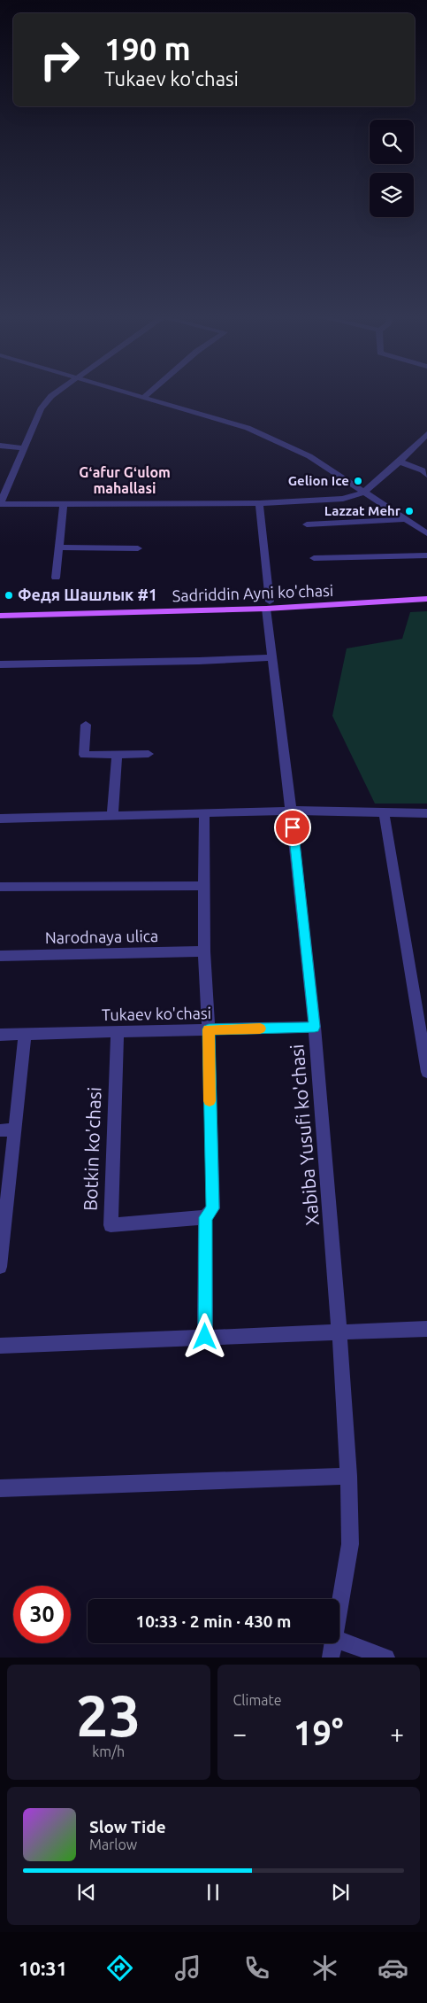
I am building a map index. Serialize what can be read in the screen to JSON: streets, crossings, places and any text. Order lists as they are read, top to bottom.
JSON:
{
  "streets": {
    "main road": ["Sadriddin Ayni ko'chasi"],
    "street": [
      "Narodnaya ulica",
      "Tukaev ko'chasi",
      "Xabiba Yusufi ko'chasi",
      "Botkin ko'chasi"
    ]
  },
  "crossings": [
    ["Sadriddin Ayni ko'chasi", "Xabiba Yusufi ko'chasi"],
    ["Tukaev ko'chasi", "Xabiba Yusufi ko'chasi"],
    ["Tukaev ko'chasi", "Botkin ko'chasi"]
  ],
  "districts": ["Gʻafur Gʻulom mahallasi"],
  "places": ["Gelion Ice", "Lazzat Mehr", "Федя Шашлык #1"],
  "page": {
    "turn": ["190 m", "Tukaev ko'chasi"],
    "limit": "30",
    "trip": "10:33 · 2 min · 430 m",
    "tile": [
      ["23", "km/h"],
      "Climate"
    ],
    "heat": ["−", "19°", "+"],
    "song": ["Slow Tide", "Marlow"],
    "tabs": "10:31"
  }
}
